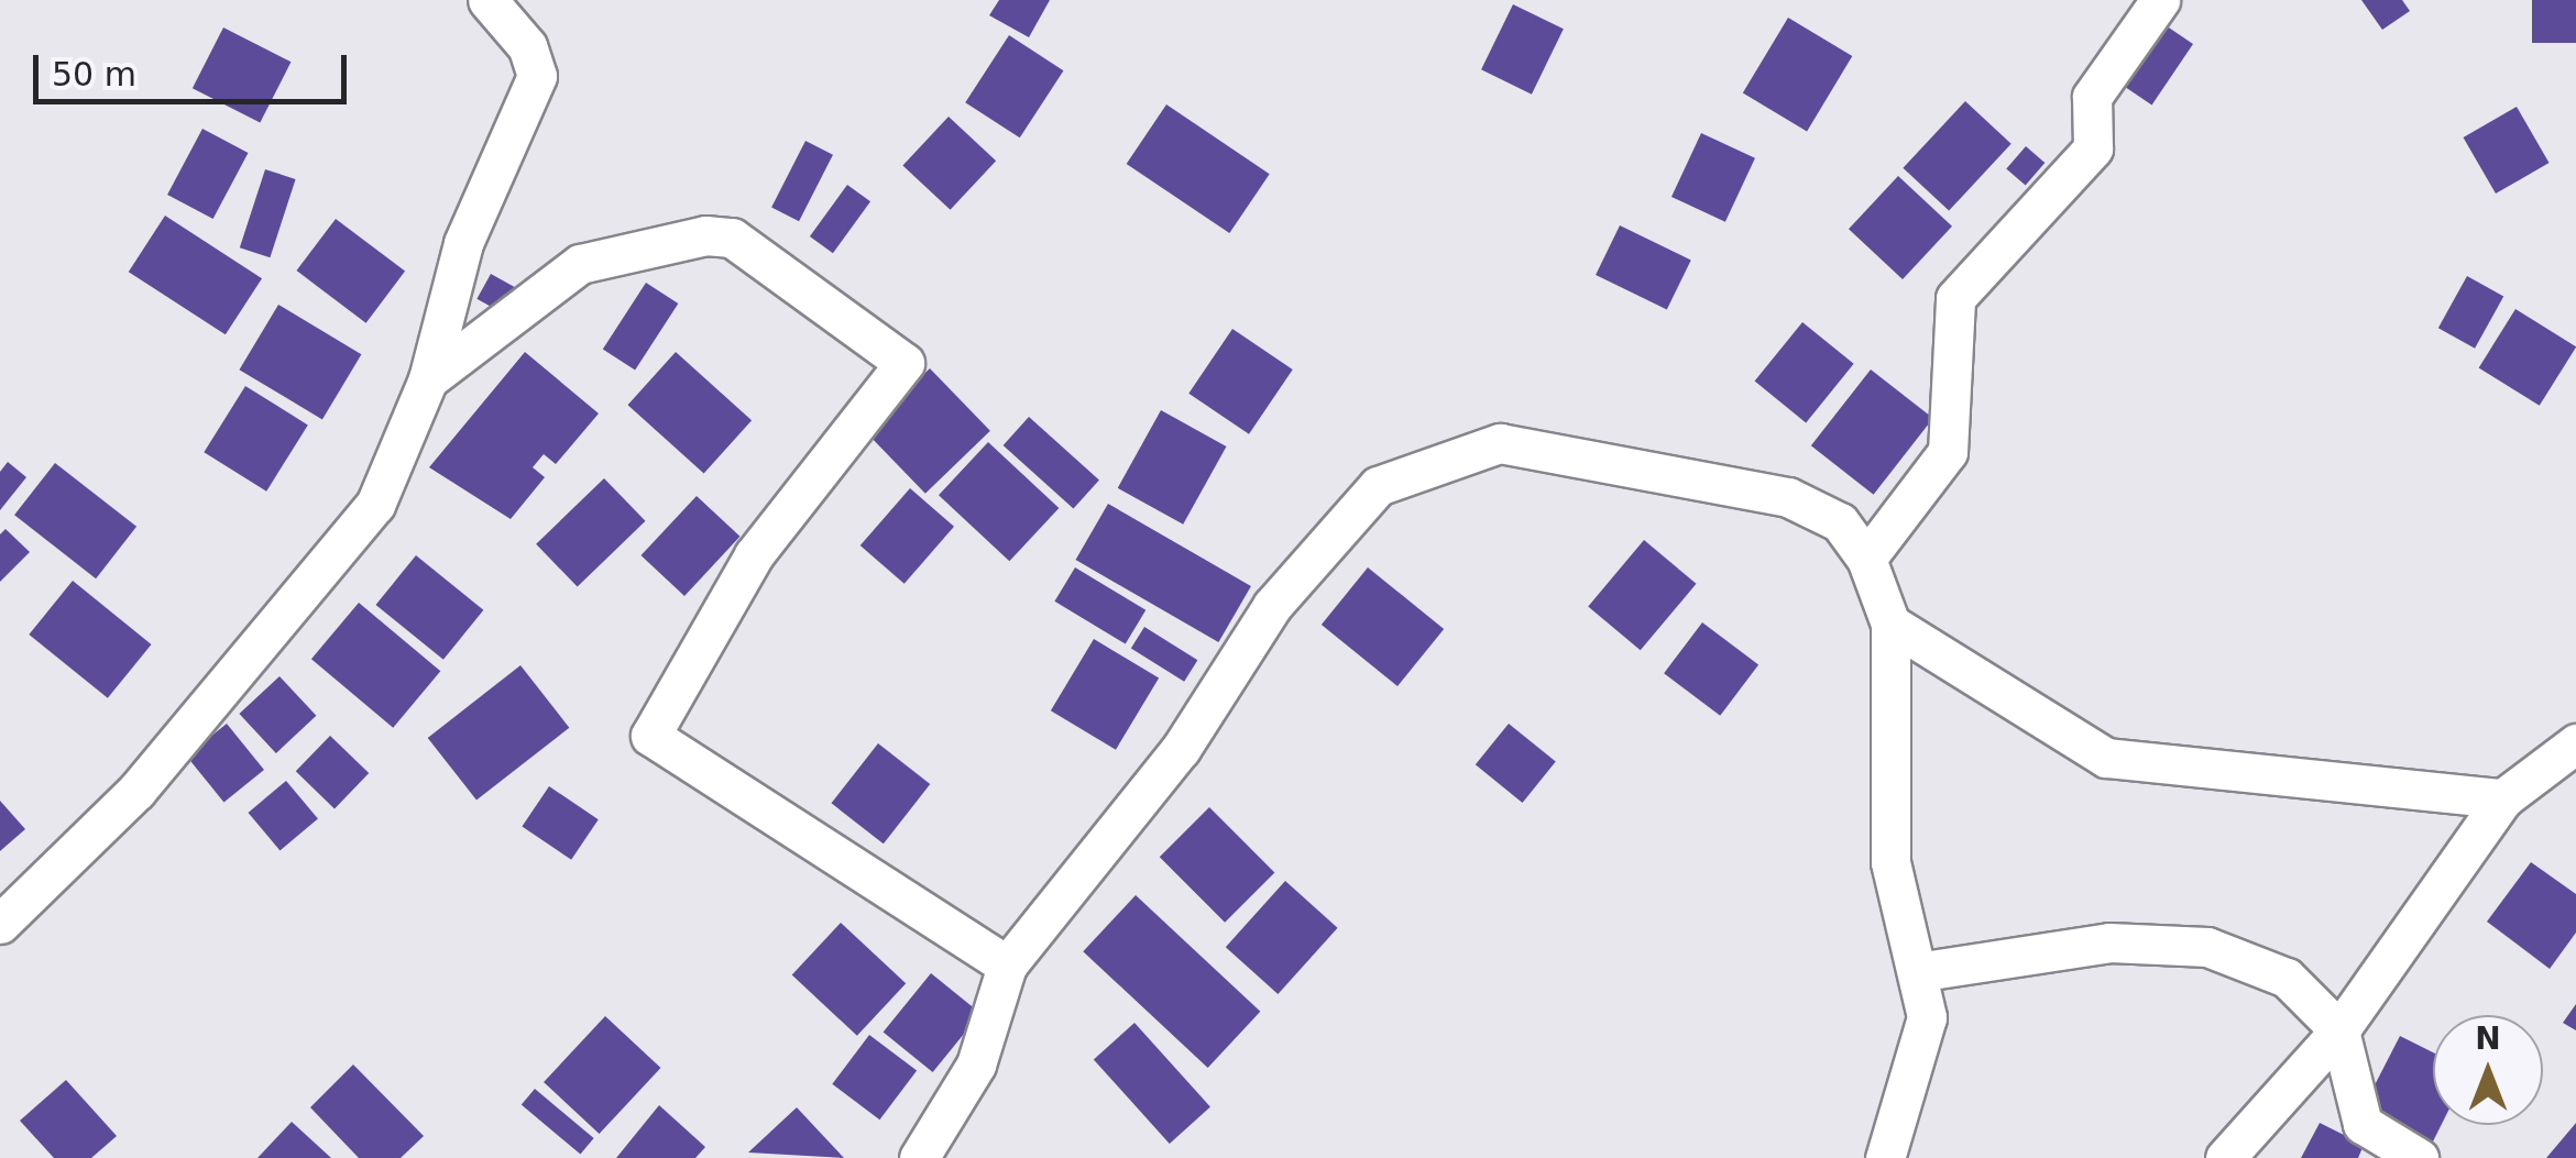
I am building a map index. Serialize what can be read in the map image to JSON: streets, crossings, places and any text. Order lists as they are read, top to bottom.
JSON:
{
  "scale_bar": "50 m",
  "north": "top"
}
